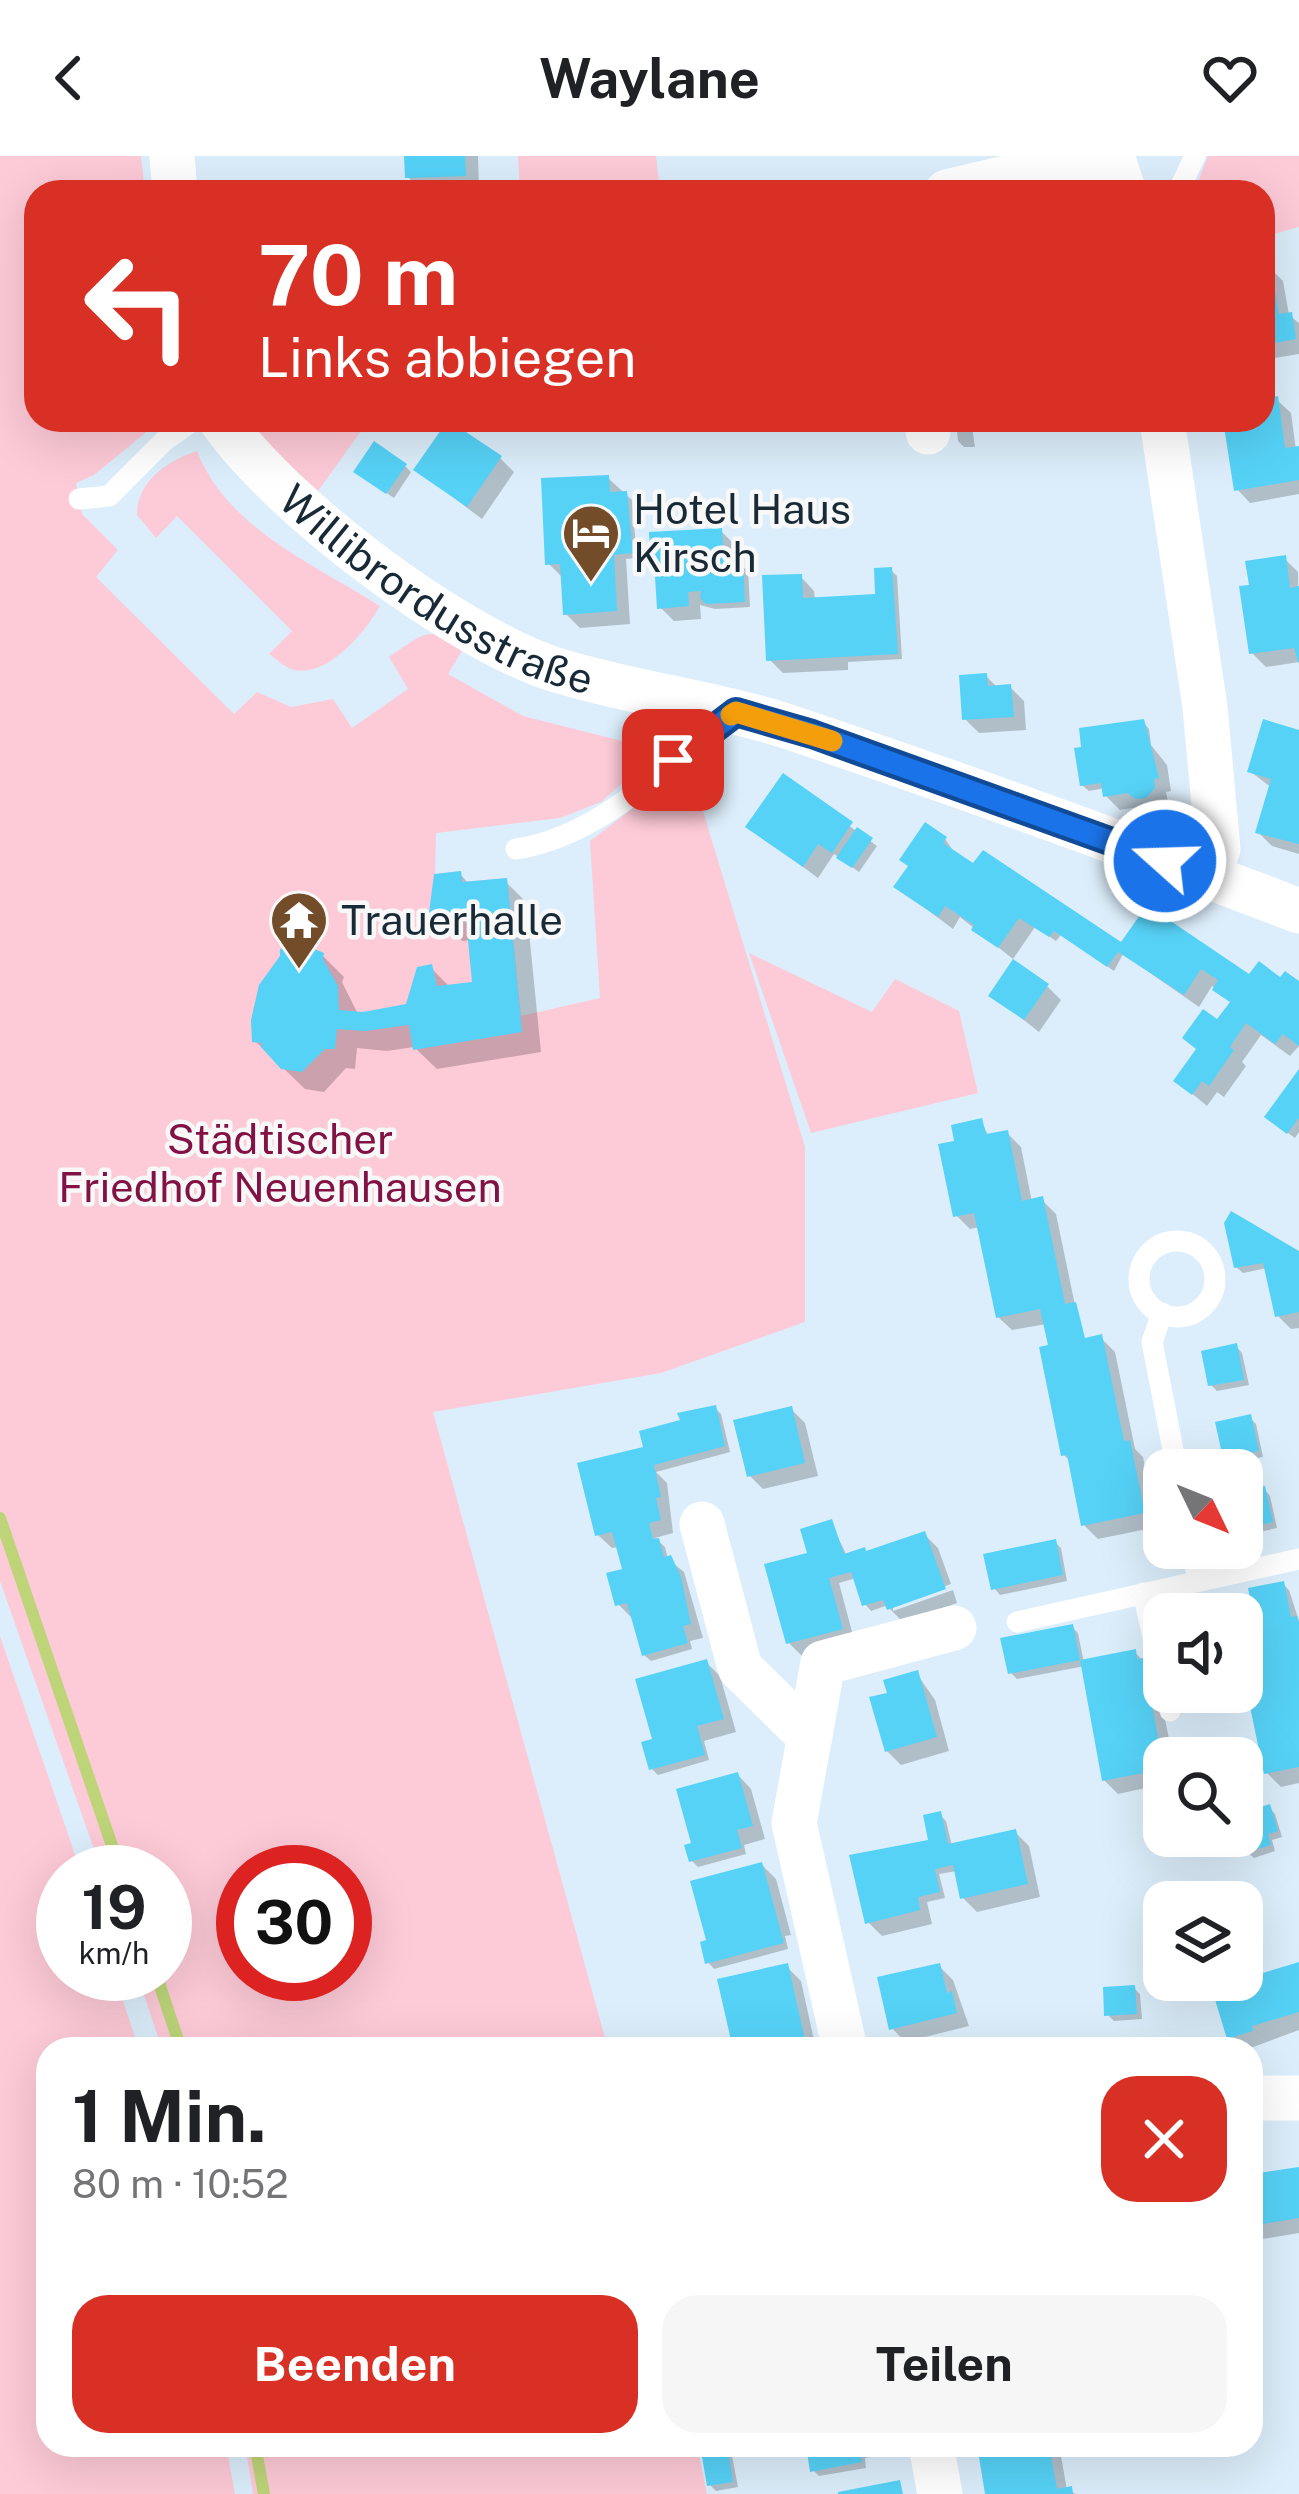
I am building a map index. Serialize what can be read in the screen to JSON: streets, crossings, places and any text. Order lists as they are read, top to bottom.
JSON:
{
  "streets": {
    "street": ["Willibrordusstraße"]
  },
  "parks": ["Städtischer Friedhof Neuenhausen"],
  "places": {
    "hotel": ["Hotel Haus Kirsch"],
    "temple": ["Trauerhalle"]
  },
  "north": "bottom right",
  "page": {
    "header": "Waylane",
    "turn": ["70 m", "Links abbiegen"],
    "speed": "19 km/h",
    "limit": "30",
    "heading": ["1 Min.", "80 m · 10:52"],
    "buttons": ["Beenden", "Teilen"]
  }
}
